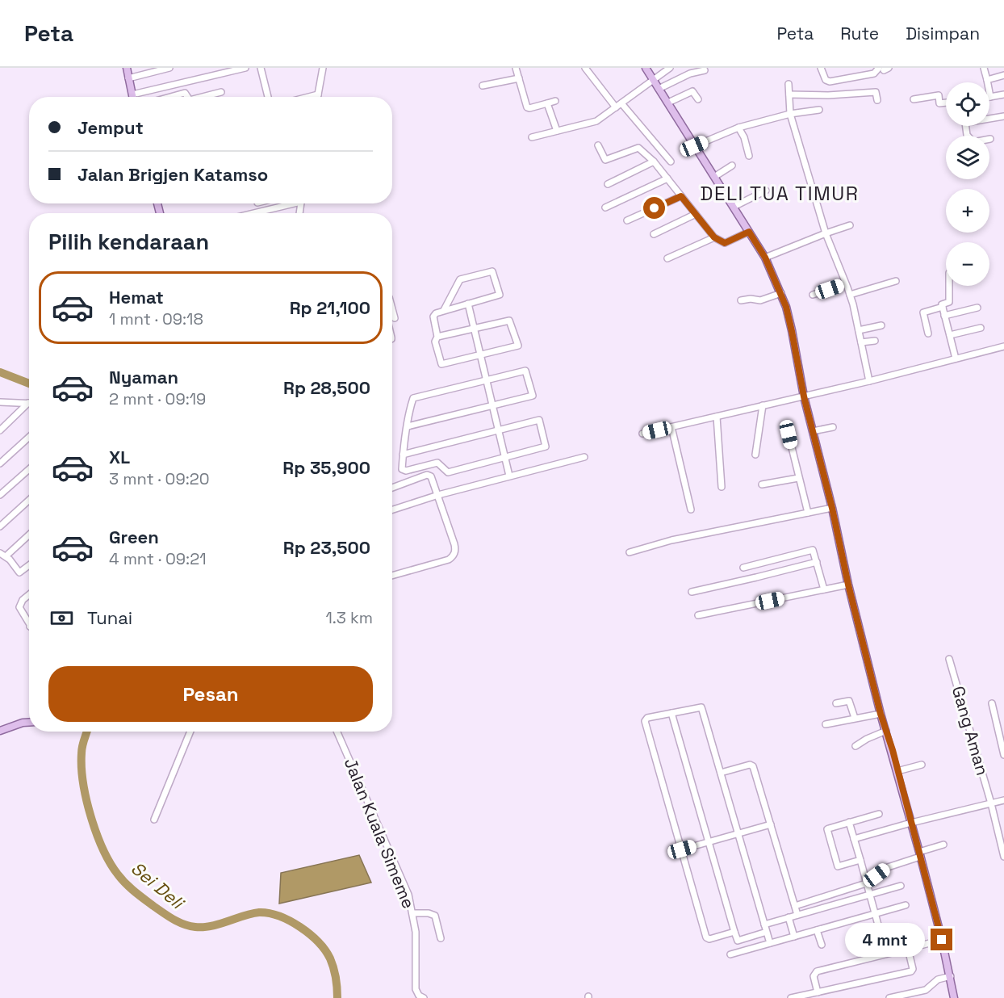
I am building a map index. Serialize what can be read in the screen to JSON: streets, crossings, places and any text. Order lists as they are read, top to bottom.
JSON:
{
  "streets": {
    "street": ["Gang Aman", "Jalan Kuala Simeme"]
  },
  "districts": ["DELI TUA TIMUR"],
  "water": ["Sei Deli"],
  "page": {
    "header": "Peta",
    "nav": ["Peta", "Rute", "Disimpan"],
    "map_buttons": ["+", "−"],
    "banner": ["Jemput", "Jalan Brigjen Katamso"],
    "heading": "Pilih kendaraan",
    "list": [
      {
        "name": "Hemat",
        "note": "1 mnt · 09:18",
        "value": "Rp 21,100"
      },
      {
        "name": "Nyaman",
        "note": "2 mnt · 09:19",
        "value": "Rp 28,500"
      },
      {
        "name": "XL",
        "note": "3 mnt · 09:20",
        "value": "Rp 35,900"
      },
      {
        "name": "Green",
        "note": "4 mnt · 09:21",
        "value": "Rp 23,500"
      }
    ],
    "pay": ["Tunai", "1.3 km"],
    "buttons": "Pesan",
    "bubble": "4 mnt"
  }
}
